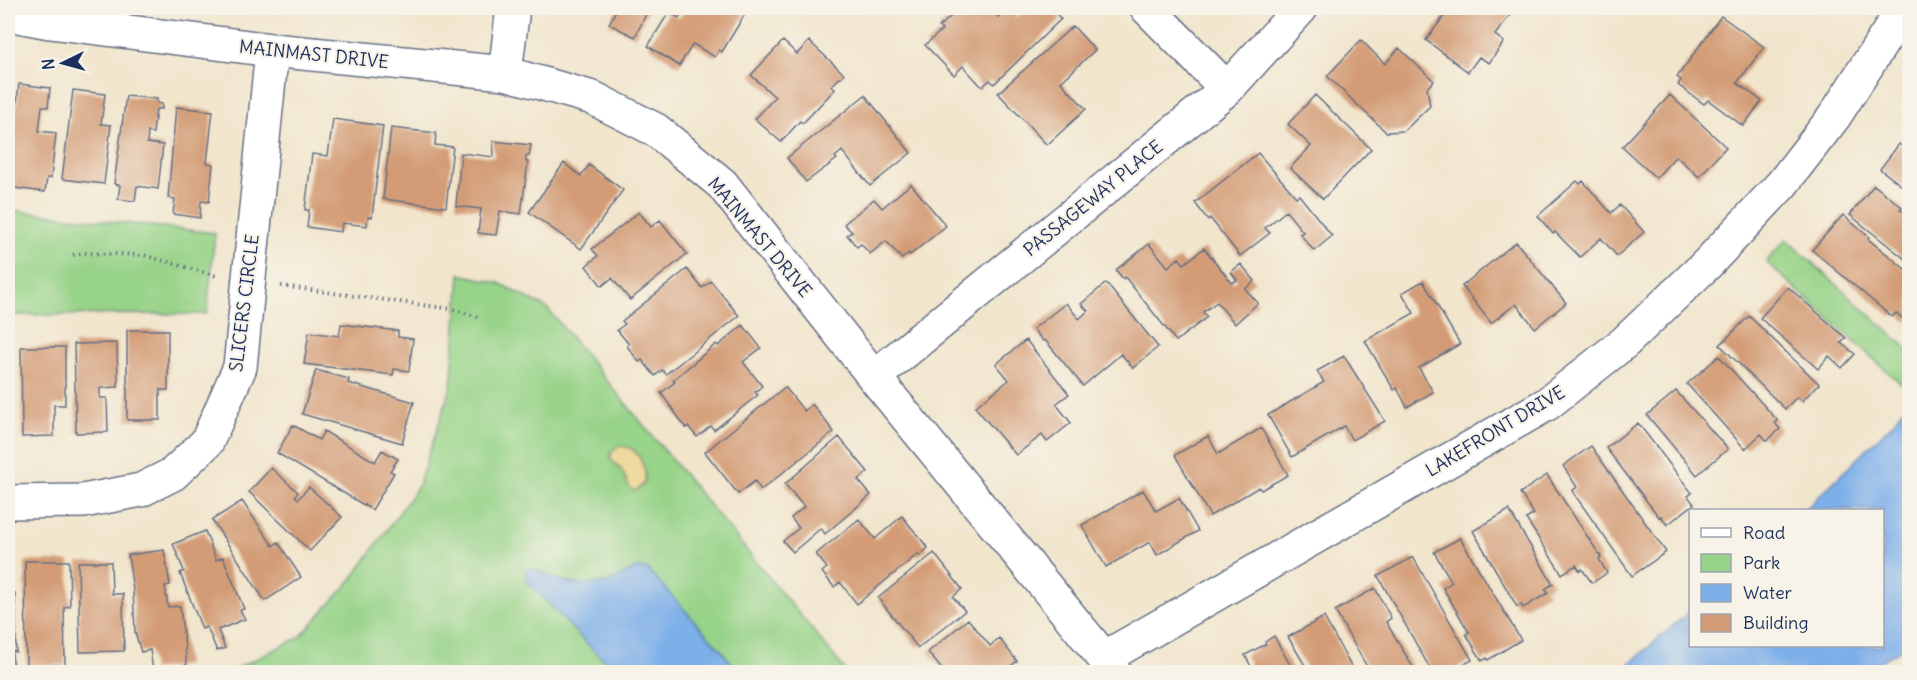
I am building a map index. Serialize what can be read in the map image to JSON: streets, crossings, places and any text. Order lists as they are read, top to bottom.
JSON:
{
  "streets": {
    "street": [
      "MAINMAST DRIVE",
      "PASSAGEWAY PLACE",
      "SLICERS CIRCLE",
      "LAKEFRONT DRIVE"
    ]
  },
  "crossings": [
    ["MAINMAST DRIVE", "PASSAGEWAY PLACE"],
    ["MAINMAST DRIVE", "SLICERS CIRCLE"],
    ["MAINMAST DRIVE", "LAKEFRONT DRIVE"]
  ],
  "legend": [
    "Road",
    "Park",
    "Water",
    "Building"
  ],
  "north": "left"
}
